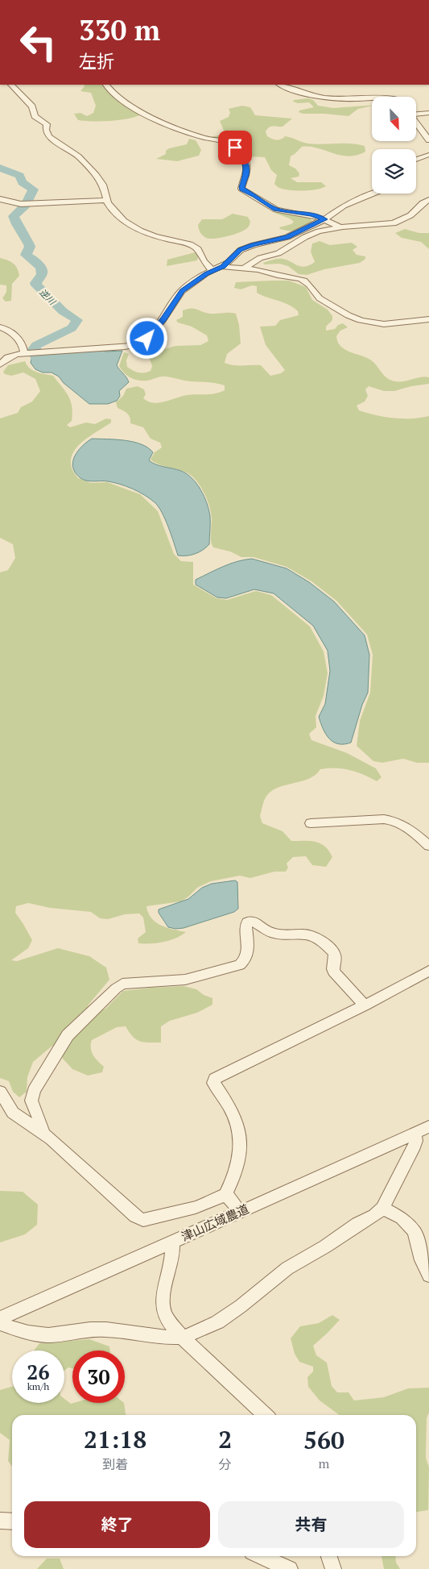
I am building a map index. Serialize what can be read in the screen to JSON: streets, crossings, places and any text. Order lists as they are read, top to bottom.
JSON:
{
  "streets": {
    "street": ["津山広域農道"]
  },
  "water": ["逆川"],
  "north": "bottom right",
  "page": {
    "turn": ["330 m", "左折"],
    "speed": "26 km/h",
    "limit": "30",
    "eta": [
      "21:18",
      "到着",
      "2",
      "分",
      "560",
      "m"
    ],
    "buttons": ["終了", "共有"]
  }
}
